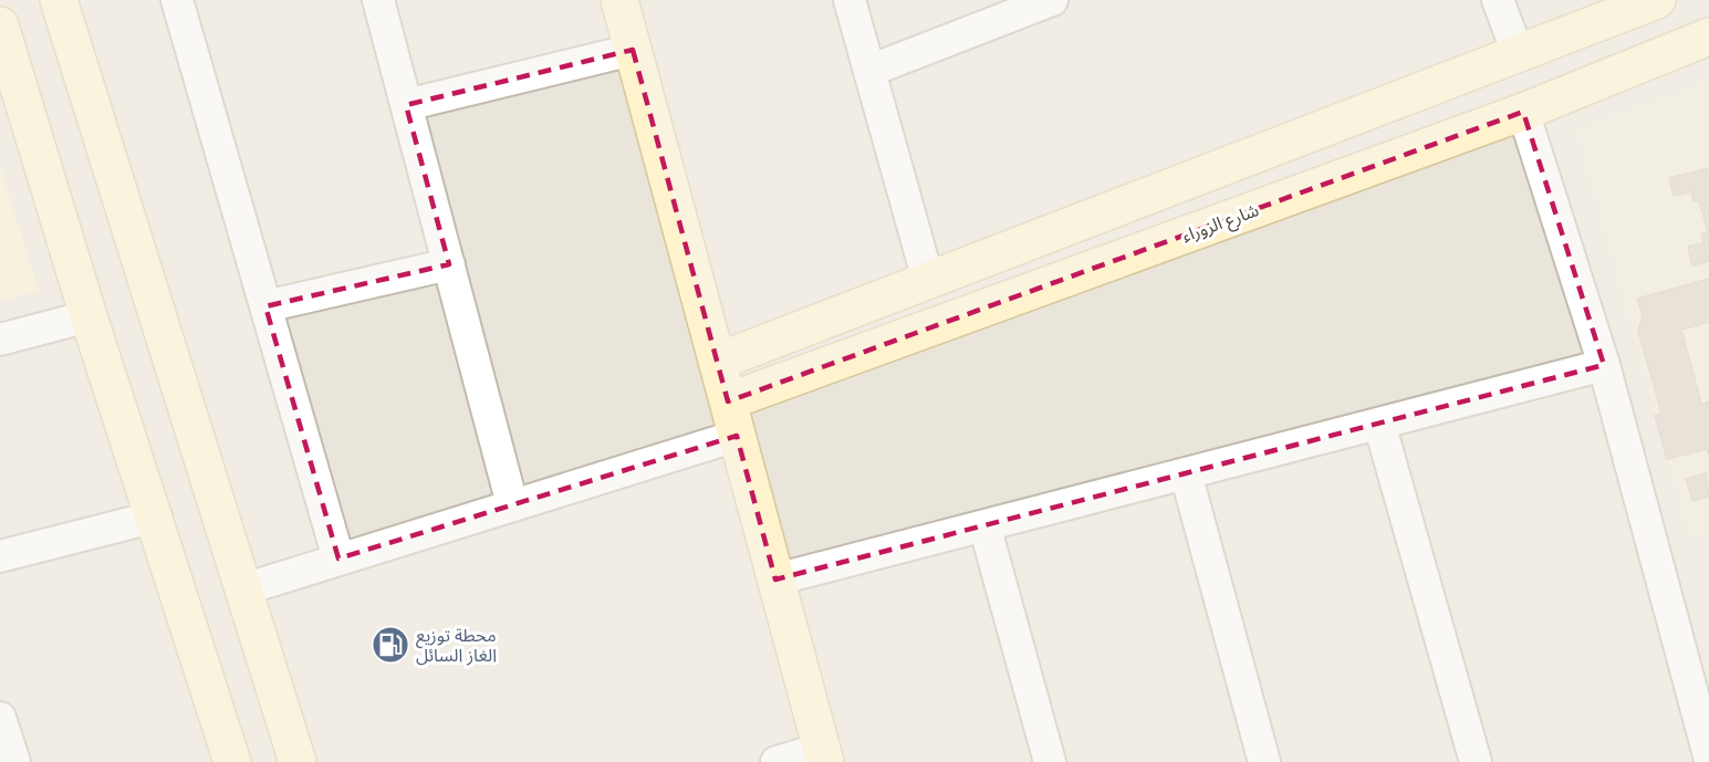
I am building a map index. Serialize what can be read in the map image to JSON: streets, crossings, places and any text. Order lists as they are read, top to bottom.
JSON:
{
  "streets": {
    "street": ["شارع الزوراء"]
  },
  "places": {
    "fuel station": ["محطة توزيع الغاز السائل"]
  }
}
